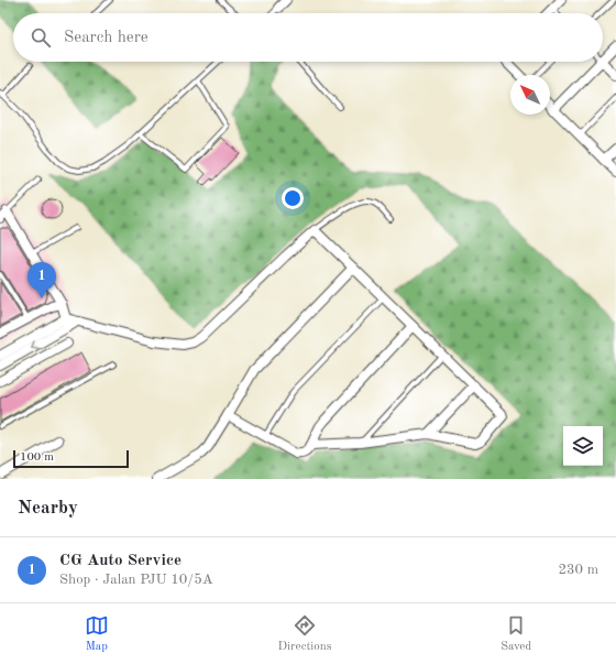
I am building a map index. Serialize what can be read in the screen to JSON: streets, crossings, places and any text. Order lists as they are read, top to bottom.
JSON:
{
  "scale_bar": "100 m",
  "north": "top left",
  "page": {
    "search": "Search here",
    "pins": "1",
    "scale": "100 m",
    "heading": "Nearby",
    "list": [
      {
        "mark": "1",
        "name": "CG Auto Service",
        "note": "Shop · Jalan PJU 10/5A",
        "value": "230 m"
      }
    ],
    "nav": ["Map", "Directions", "Saved"]
  }
}
